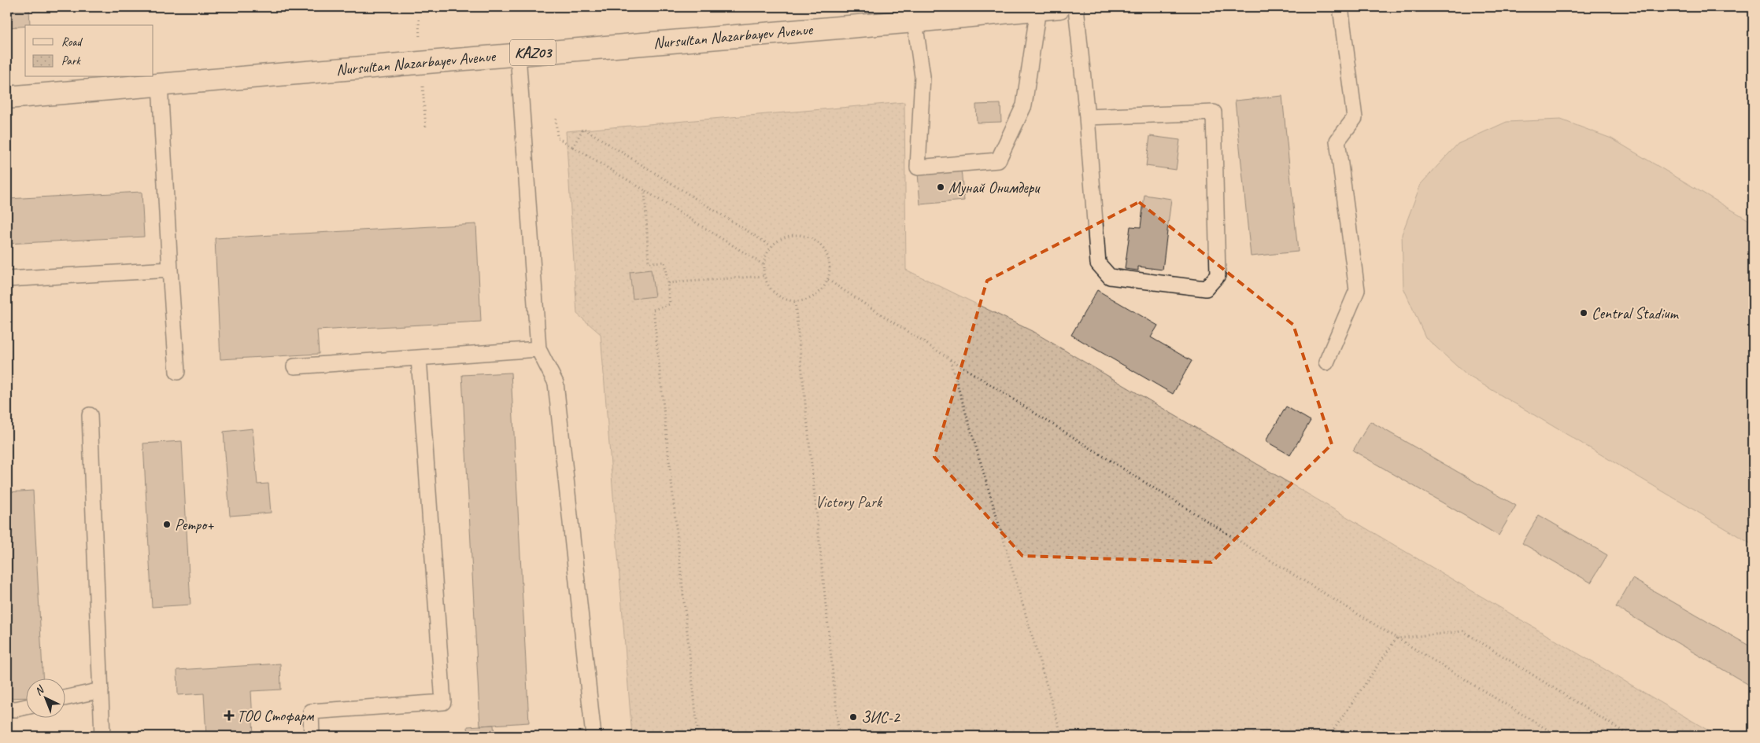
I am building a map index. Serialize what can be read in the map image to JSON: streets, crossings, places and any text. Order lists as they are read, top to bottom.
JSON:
{
  "streets": {
    "main road": ["Nursultan Nazarbayev Avenue", "KАZ03"]
  },
  "parks": ["Victory Park"],
  "places": {
    "other": [
      "Мунай Онимдери",
      "Central Stadium",
      "Ретро+",
      "ЗИС-2"
    ],
    "health": ["ТОО Стофарм"]
  },
  "legend": ["Road", "Park"],
  "north": "top left"
}
